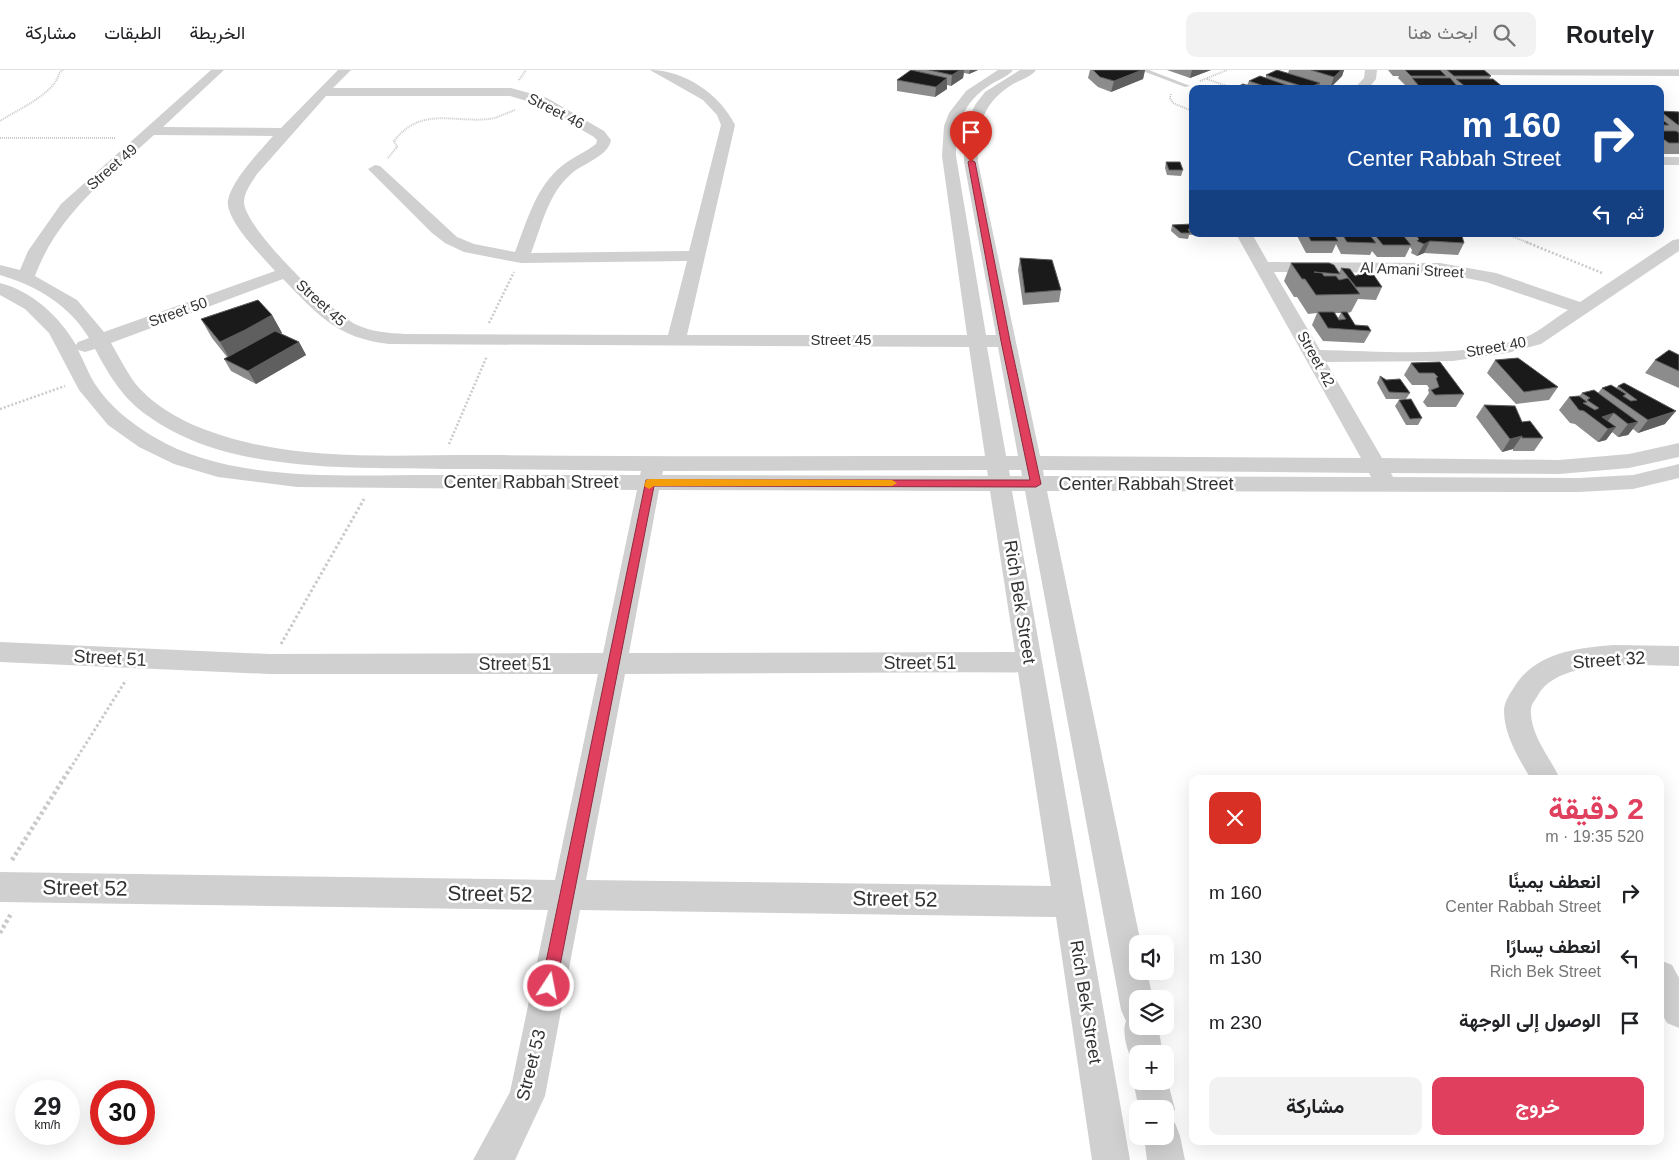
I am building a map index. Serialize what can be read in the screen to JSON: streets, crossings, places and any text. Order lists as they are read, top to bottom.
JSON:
{
  "streets": {
    "street": [
      "Street 46",
      "Street 49",
      "Al Amani Street",
      "Street 45",
      "Street 50",
      "Street 40",
      "Street 42",
      "Center Rabbah Street",
      "Rich Bek Street",
      "Street 51",
      "Street 32",
      "Street 52",
      "Street 53"
    ]
  },
  "crossings": [
    ["Street 46", "Street 45"],
    ["Street 49", "Center Rabbah Street"],
    ["Al Amani Street", "Street 40"],
    ["Al Amani Street", "Street 42"],
    ["Street 45", "Street 50"],
    ["Street 45", "Rich Bek Street"],
    ["Street 50", "Center Rabbah Street"],
    ["Street 40", "Street 42"],
    ["Street 42", "Center Rabbah Street"],
    ["Center Rabbah Street", "Rich Bek Street"],
    ["Center Rabbah Street", "Street 53"],
    ["Rich Bek Street", "Street 51"],
    ["Rich Bek Street", "Street 52"],
    ["Street 51", "Street 53"],
    ["Street 52", "Street 53"]
  ],
  "page": {
    "header": "Routely",
    "search": "ابحث هنا",
    "nav": ["الخريطة", "الطبقات", "مشاركة"],
    "turn": ["160 m", "Center Rabbah Street"],
    "then": "ثم",
    "heading": ["2 دقيقة", "520 m · 19:35"],
    "list": [
      {
        "name": "انعطف يمينًا",
        "note": "Center Rabbah Street",
        "value": "160 m"
      },
      {
        "name": "انعطف يسارًا",
        "note": "Rich Bek Street",
        "value": "130 m"
      },
      {
        "name": "الوصول إلى الوجهة",
        "value": "230 m"
      }
    ],
    "map_buttons": ["+", "−"],
    "buttons": ["خروج", "مشاركة"],
    "speed": "29 km/h",
    "limit": "30"
  }
}
